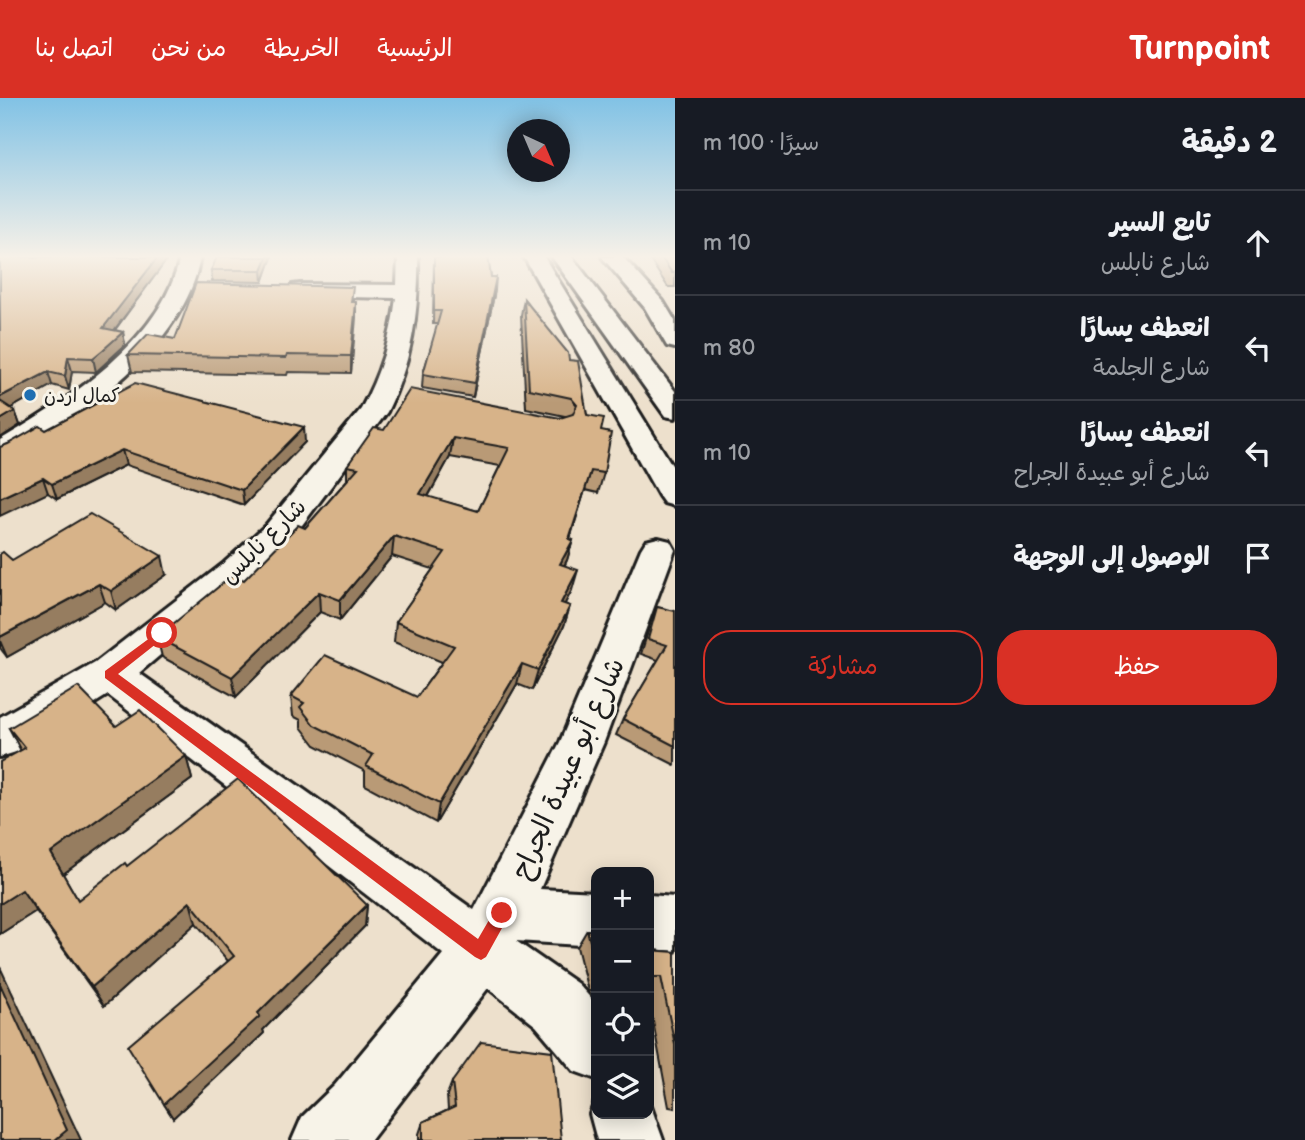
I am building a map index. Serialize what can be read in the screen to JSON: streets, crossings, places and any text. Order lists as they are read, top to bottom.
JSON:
{
  "streets": {
    "main road": ["شارع نابلس", "شارع أبو عبيدة الجراح"]
  },
  "places": ["كمال اردن"],
  "north": "bottom right",
  "page": {
    "header": "Turnpoint",
    "nav": [
      "الرئيسية",
      "الخريطة",
      "من نحن",
      "اتصل بنا"
    ],
    "heading": ["2 دقيقة", "سيرًا · 100 m"],
    "list": [
      ["تابع السير", "شارع نابلس", "10 m"],
      ["انعطف يسارًا", "شارع الجلمة", "80 m"],
      ["انعطف يسارًا", "شارع أبو عبيدة الجراح", "10 m"],
      "الوصول إلى الوجهة"
    ],
    "buttons": ["حفظ", "مشاركة"],
    "map_buttons": ["+", "−"]
  }
}
